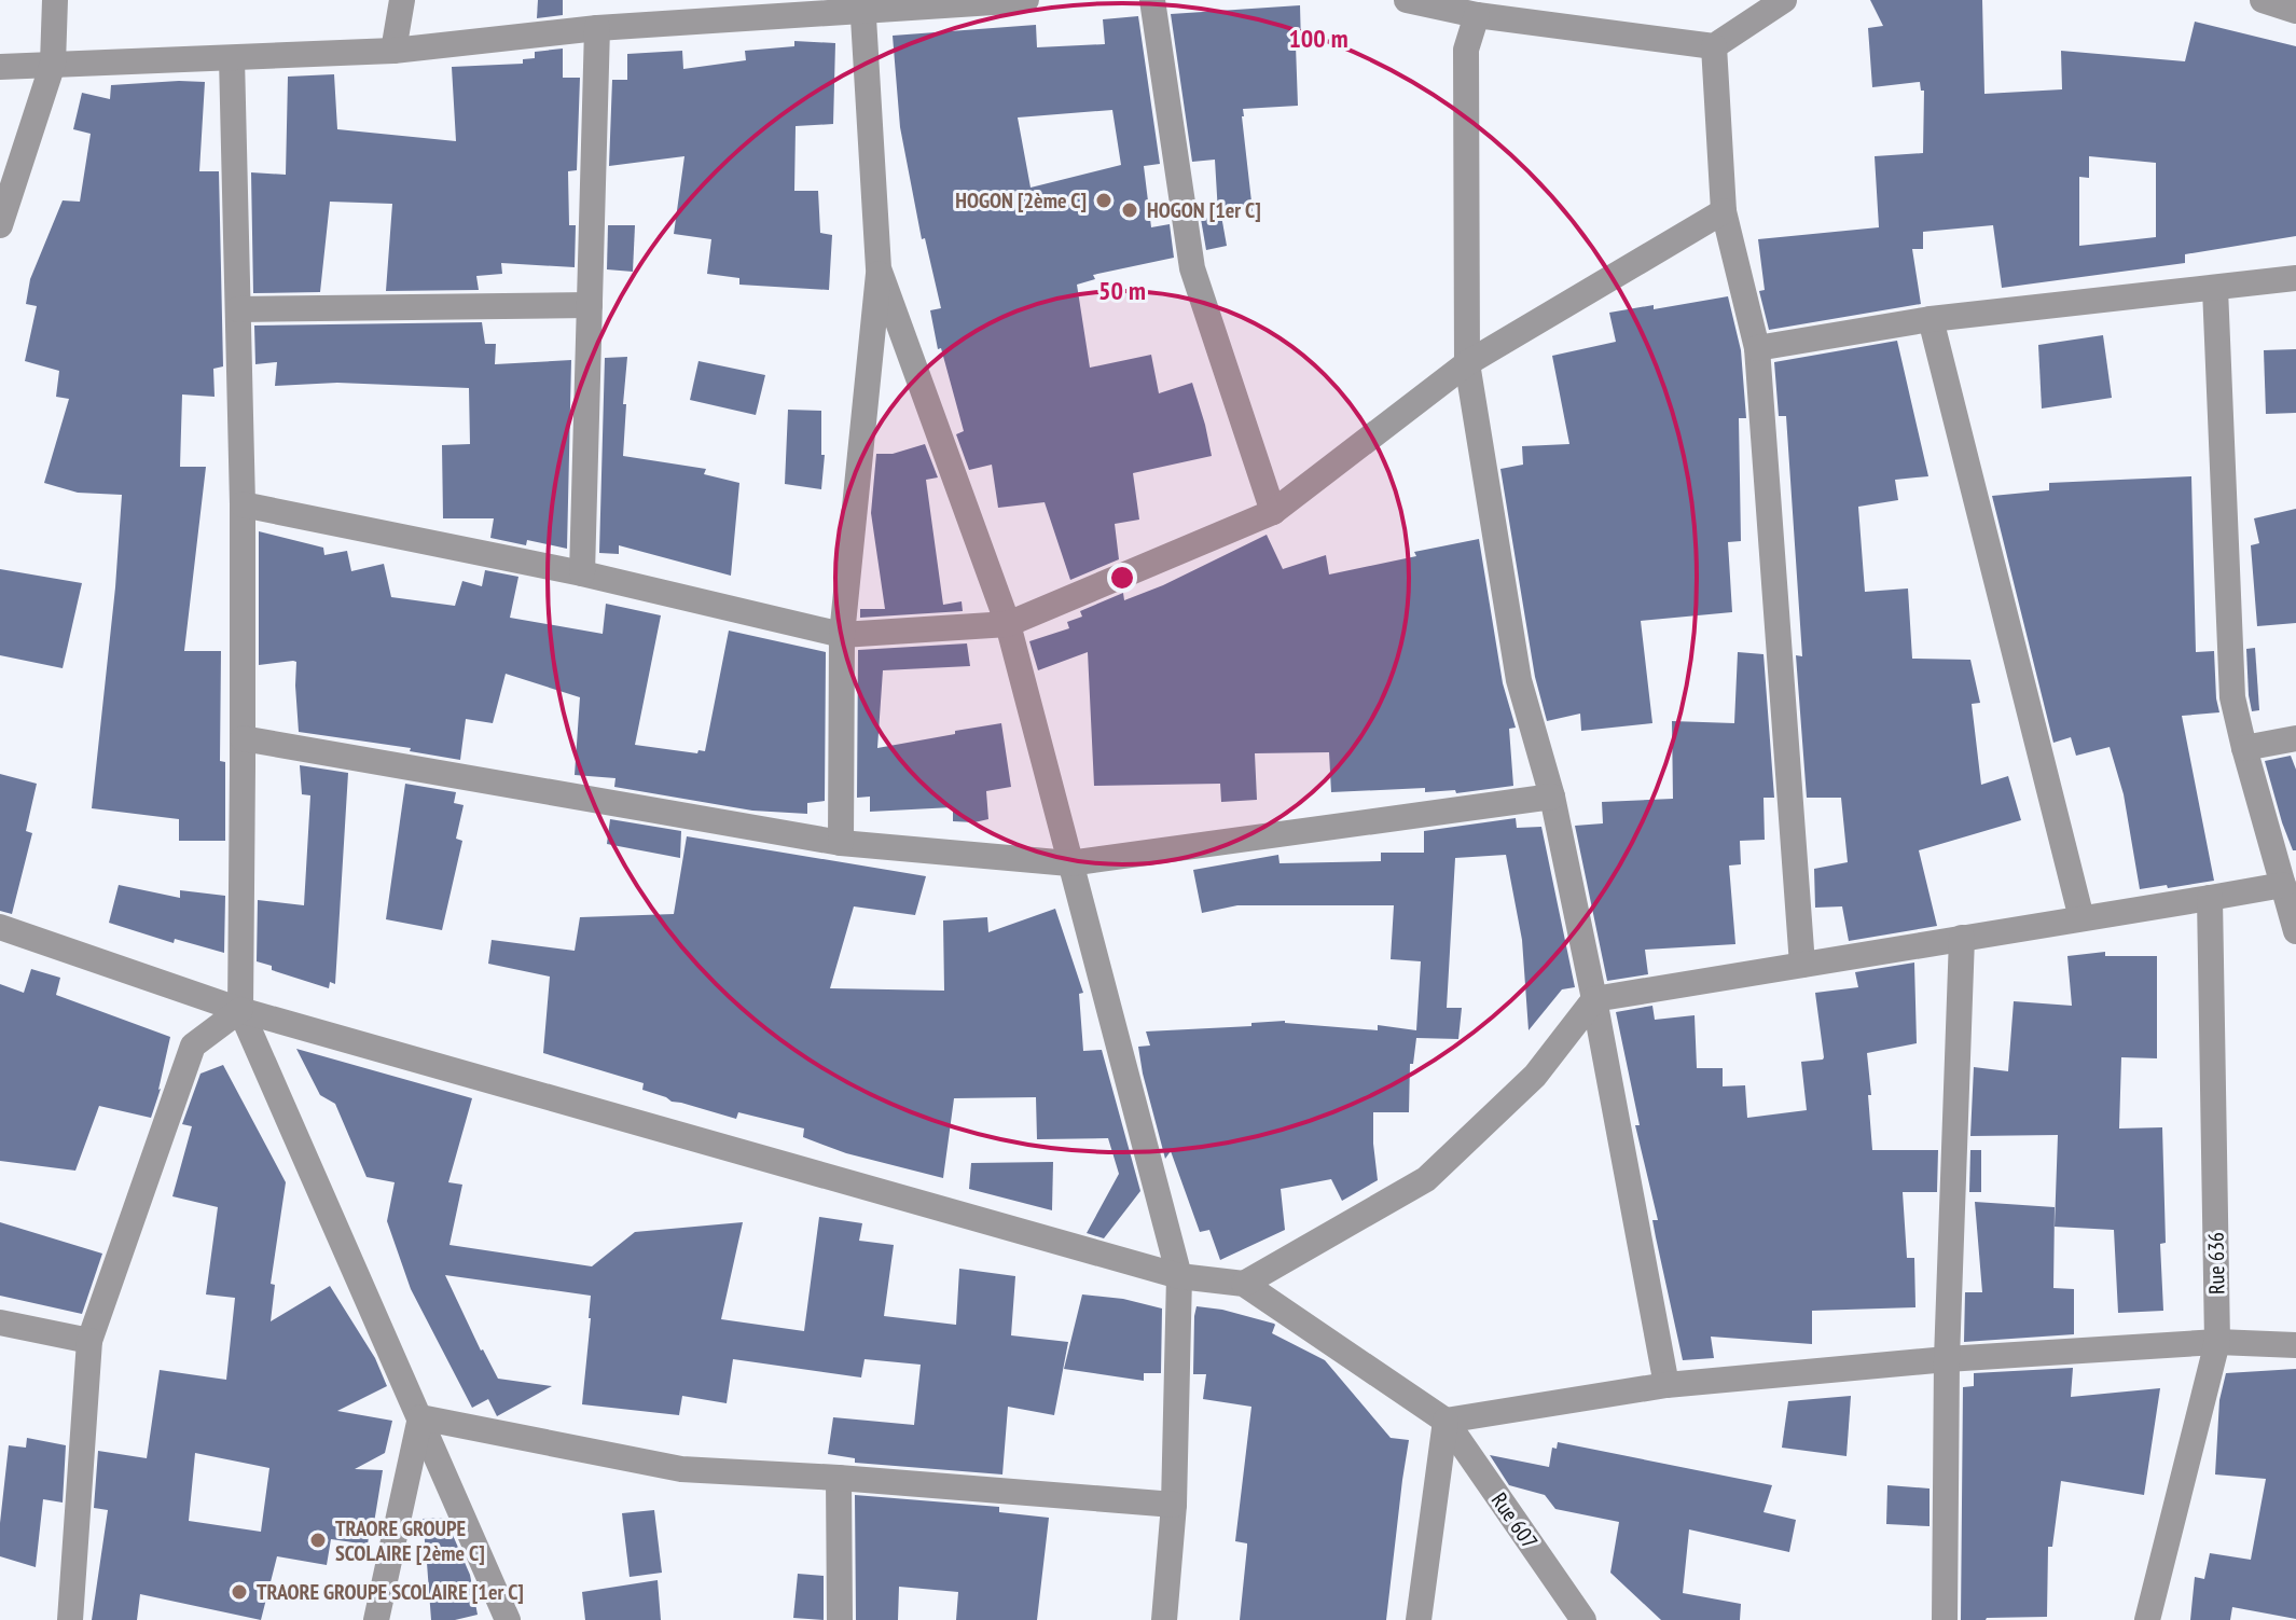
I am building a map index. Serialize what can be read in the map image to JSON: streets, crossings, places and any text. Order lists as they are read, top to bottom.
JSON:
{
  "streets": {
    "street": ["Rue 636", "Rue 607"]
  },
  "places": [
    "HOGON [2ème C]",
    "HOGON [1er C]",
    "TRAORE GROUPE SCOLAIRE [2ème C]",
    "TRAORE GROUPE SCOLAIRE [1er C]"
  ],
  "rings": ["100 m", "50 m"]
}
